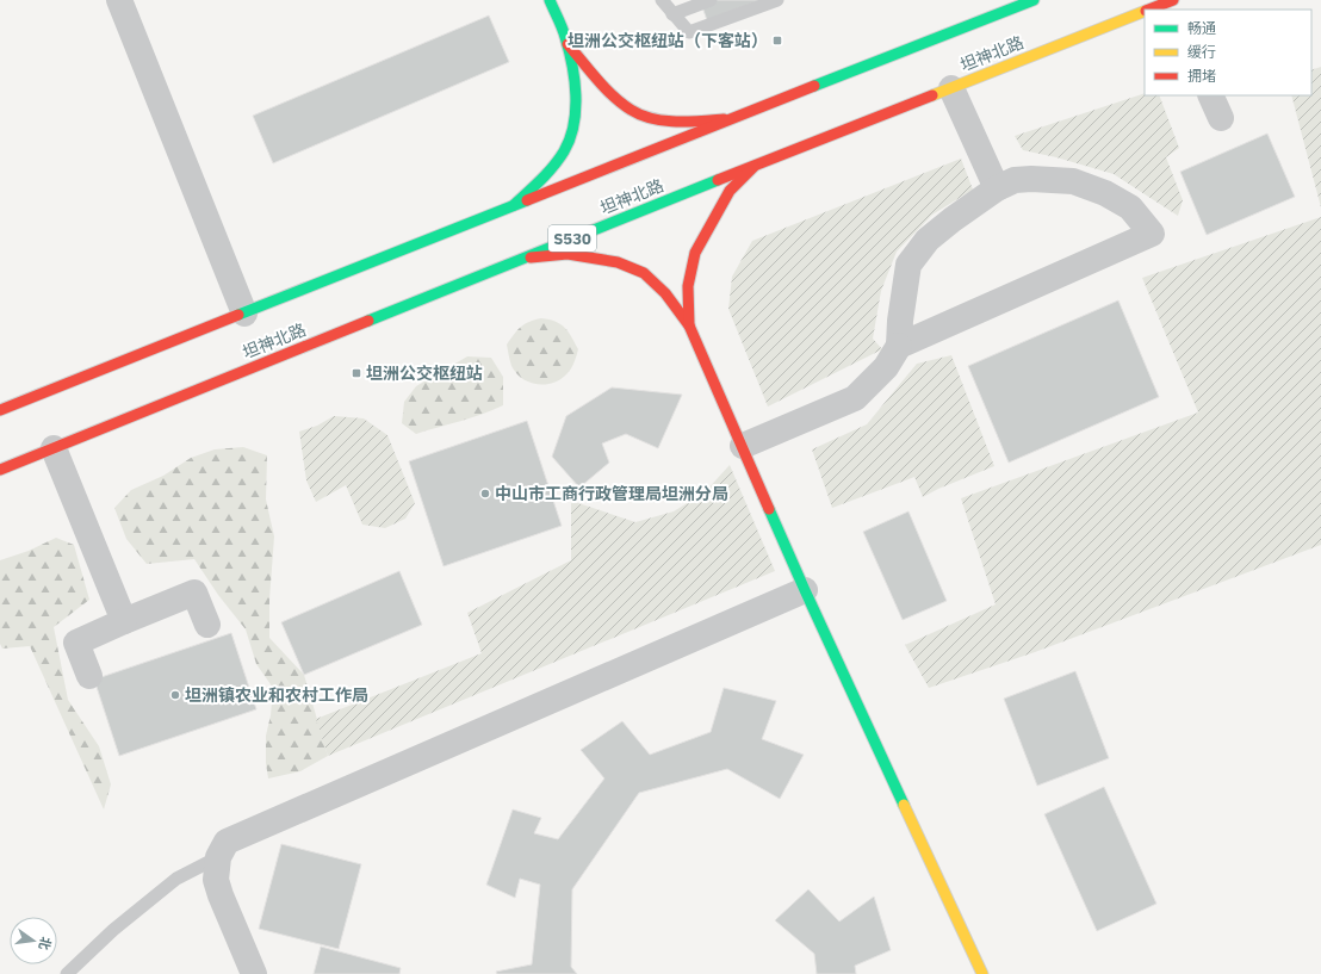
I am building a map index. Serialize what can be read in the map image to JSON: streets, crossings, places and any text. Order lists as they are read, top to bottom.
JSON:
{
  "streets": {
    "main road": ["坦神北路", "S530"]
  },
  "places": {
    "transit": ["坦洲公交枢纽站（下客站）", "坦洲公交枢纽站"],
    "other": ["中山市工商行政管理局坦洲分局", "坦洲镇农业和农村工作局"]
  },
  "legend": ["畅通", "缓行", "拥堵"],
  "north": "right"
}
